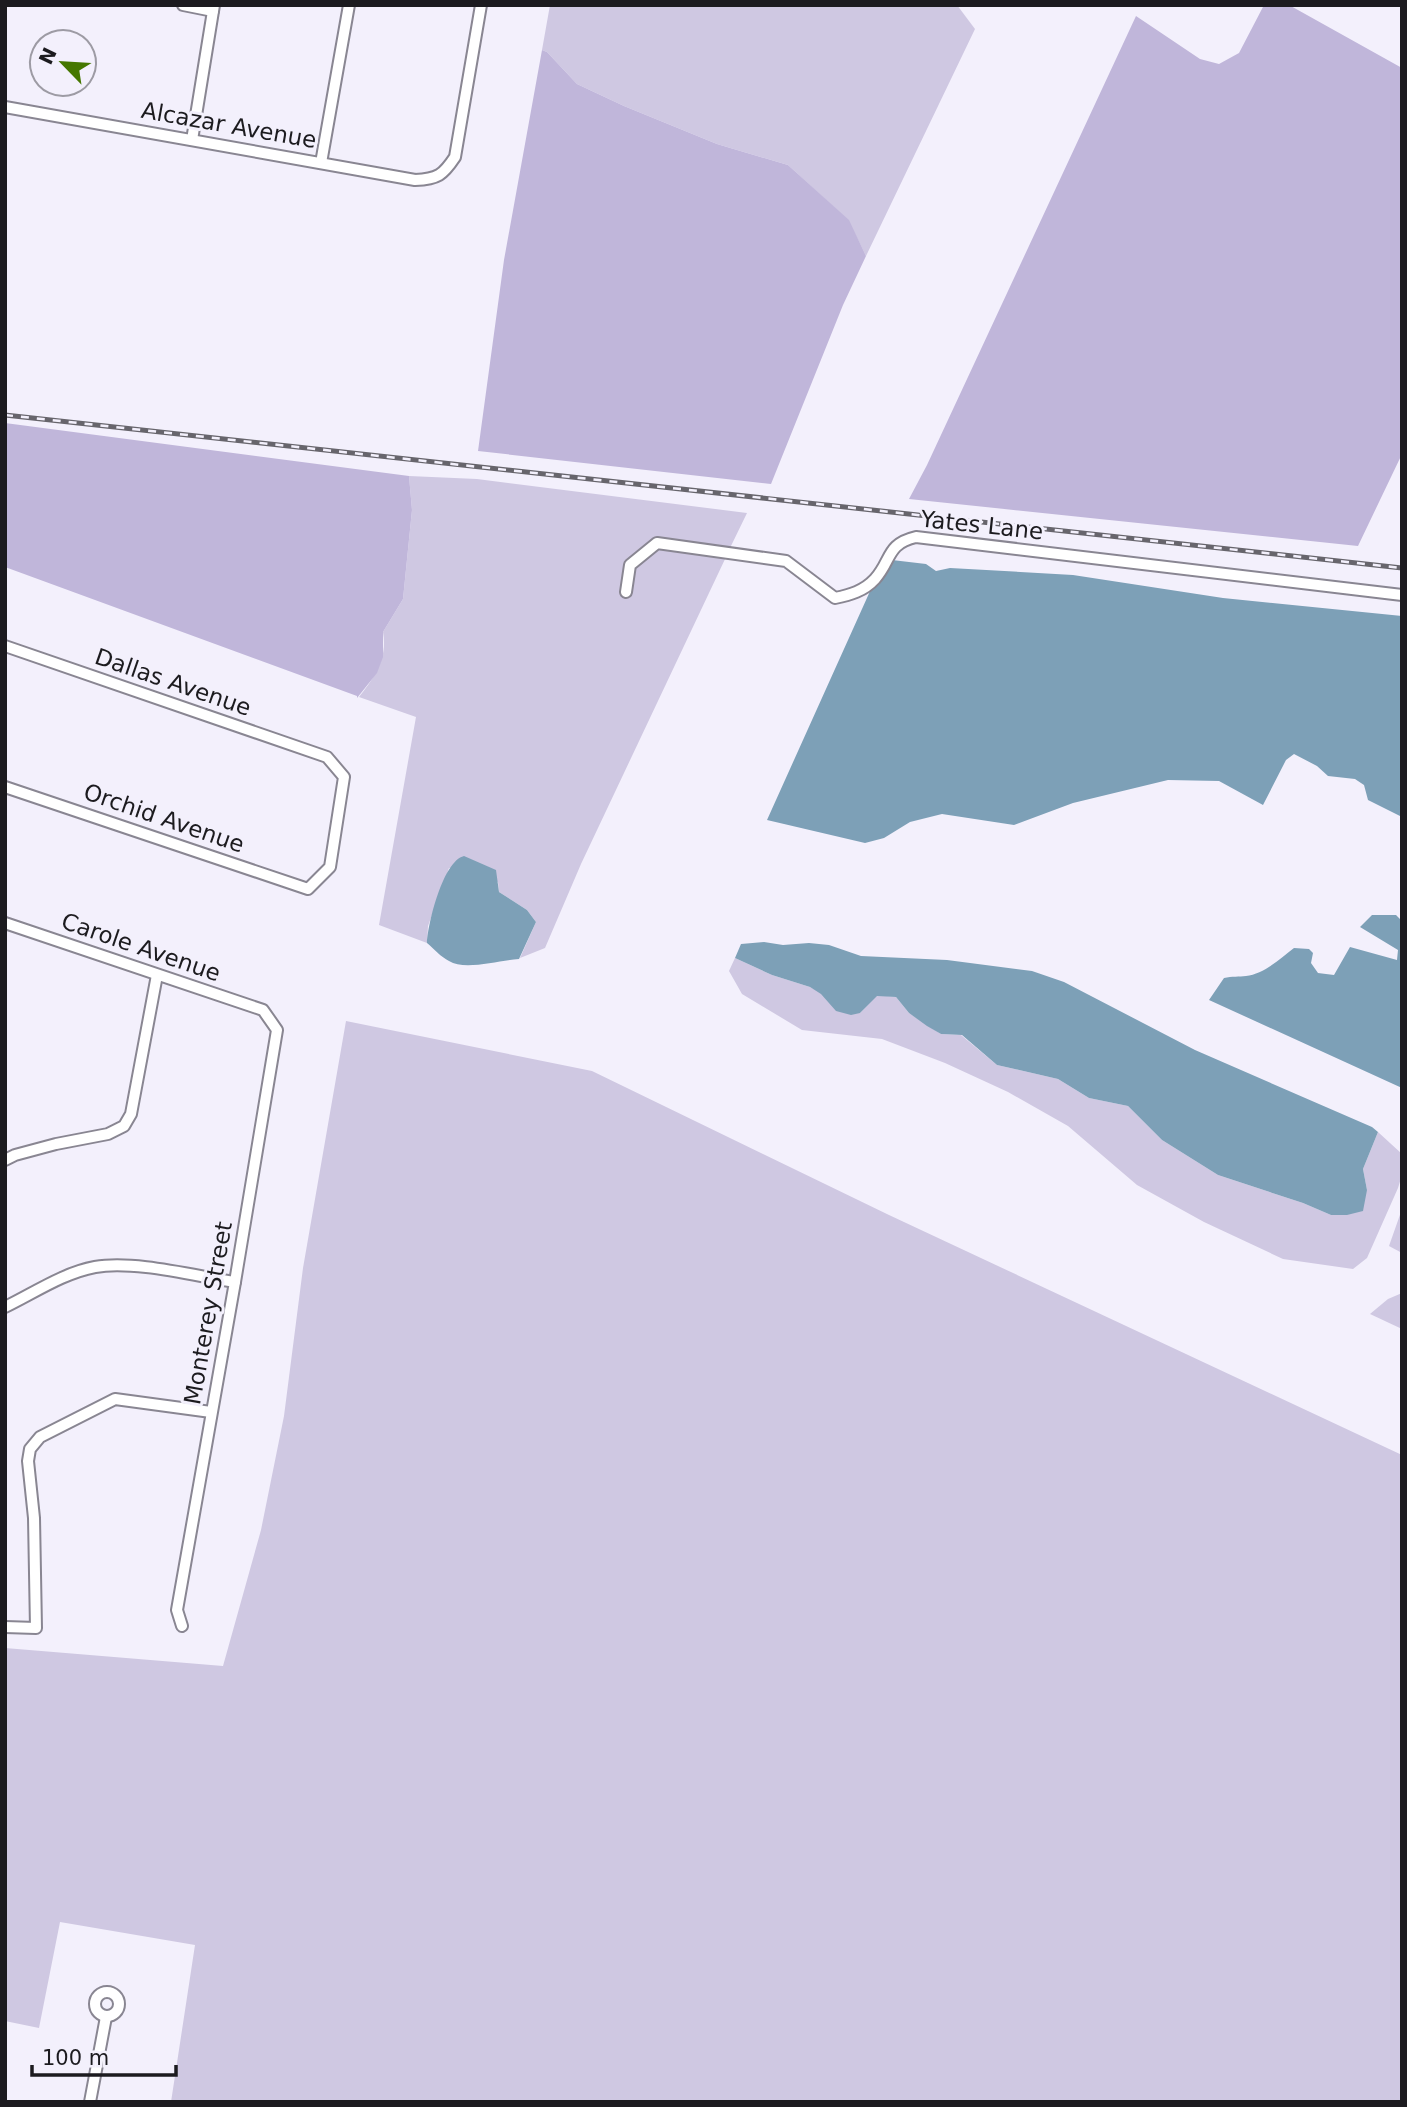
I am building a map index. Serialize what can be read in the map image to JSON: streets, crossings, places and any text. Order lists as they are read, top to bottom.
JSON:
{
  "streets": {
    "street": [
      "Alcazar Avenue",
      "Yates Lane",
      "Dallas Avenue",
      "Orchid Avenue",
      "Carole Avenue",
      "Monterey Street"
    ]
  },
  "crossings": [
    ["Dallas Avenue", "Orchid Avenue"],
    ["Carole Avenue", "Monterey Street"]
  ],
  "scale_bar": "100 m",
  "north": "top left"
}
